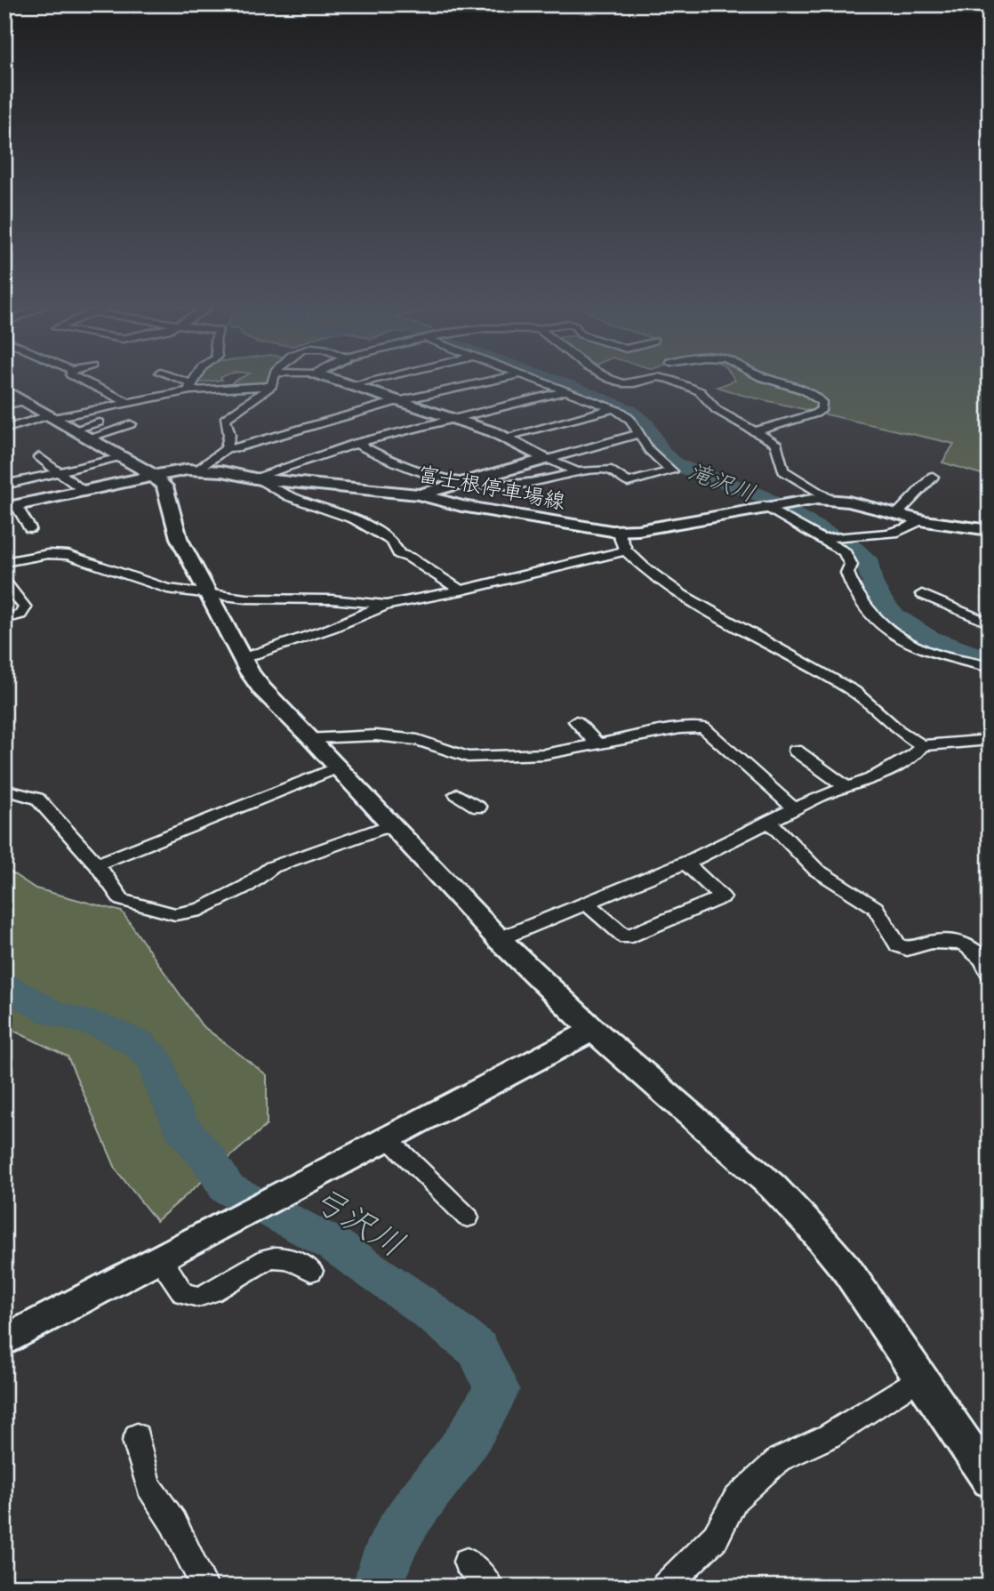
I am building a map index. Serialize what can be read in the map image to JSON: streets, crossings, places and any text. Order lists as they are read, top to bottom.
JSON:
{
  "streets": {
    "street": ["富士根停車場線"]
  },
  "water": ["滝沢川", "弓沢川"]
}
